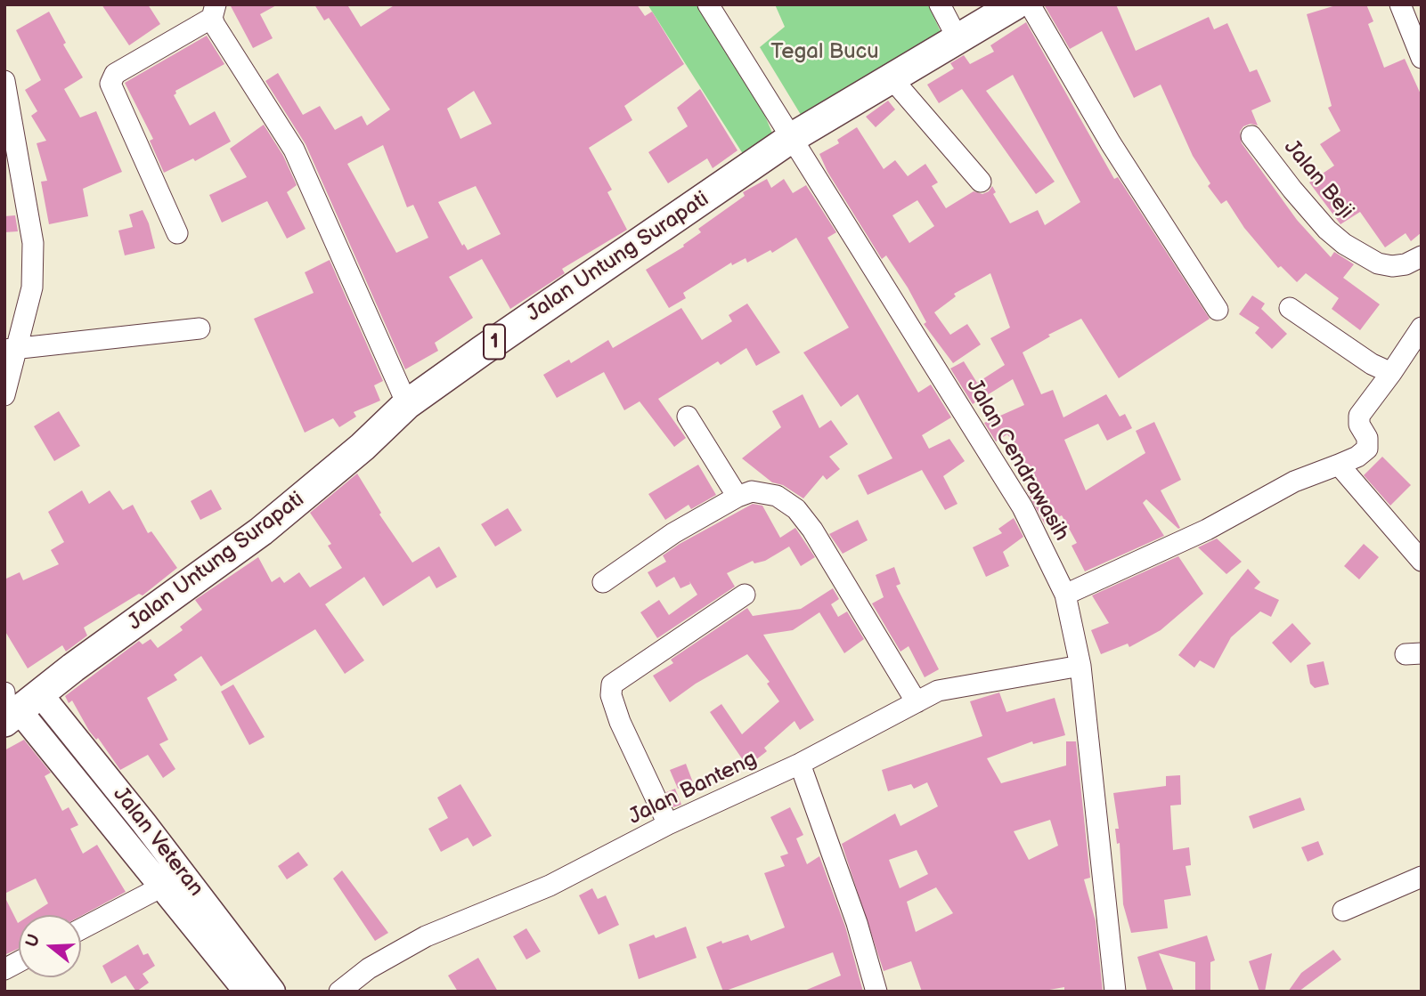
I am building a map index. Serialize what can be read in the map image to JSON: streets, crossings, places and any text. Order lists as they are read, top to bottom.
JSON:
{
  "streets": {
    "highway": ["Jalan Untung Surapati", "1"],
    "main road": ["Jalan Veteran"],
    "street": ["Jalan Beji", "Jalan Cendrawasih", "Jalan Banteng"]
  },
  "crossings": [
    ["Jalan Untung Surapati", "Jalan Cendrawasih"],
    ["Jalan Untung Surapati", "Jalan Veteran"],
    ["Jalan Cendrawasih", "Jalan Banteng"]
  ],
  "parks": ["Tegal Bucu"],
  "north": "left"
}
